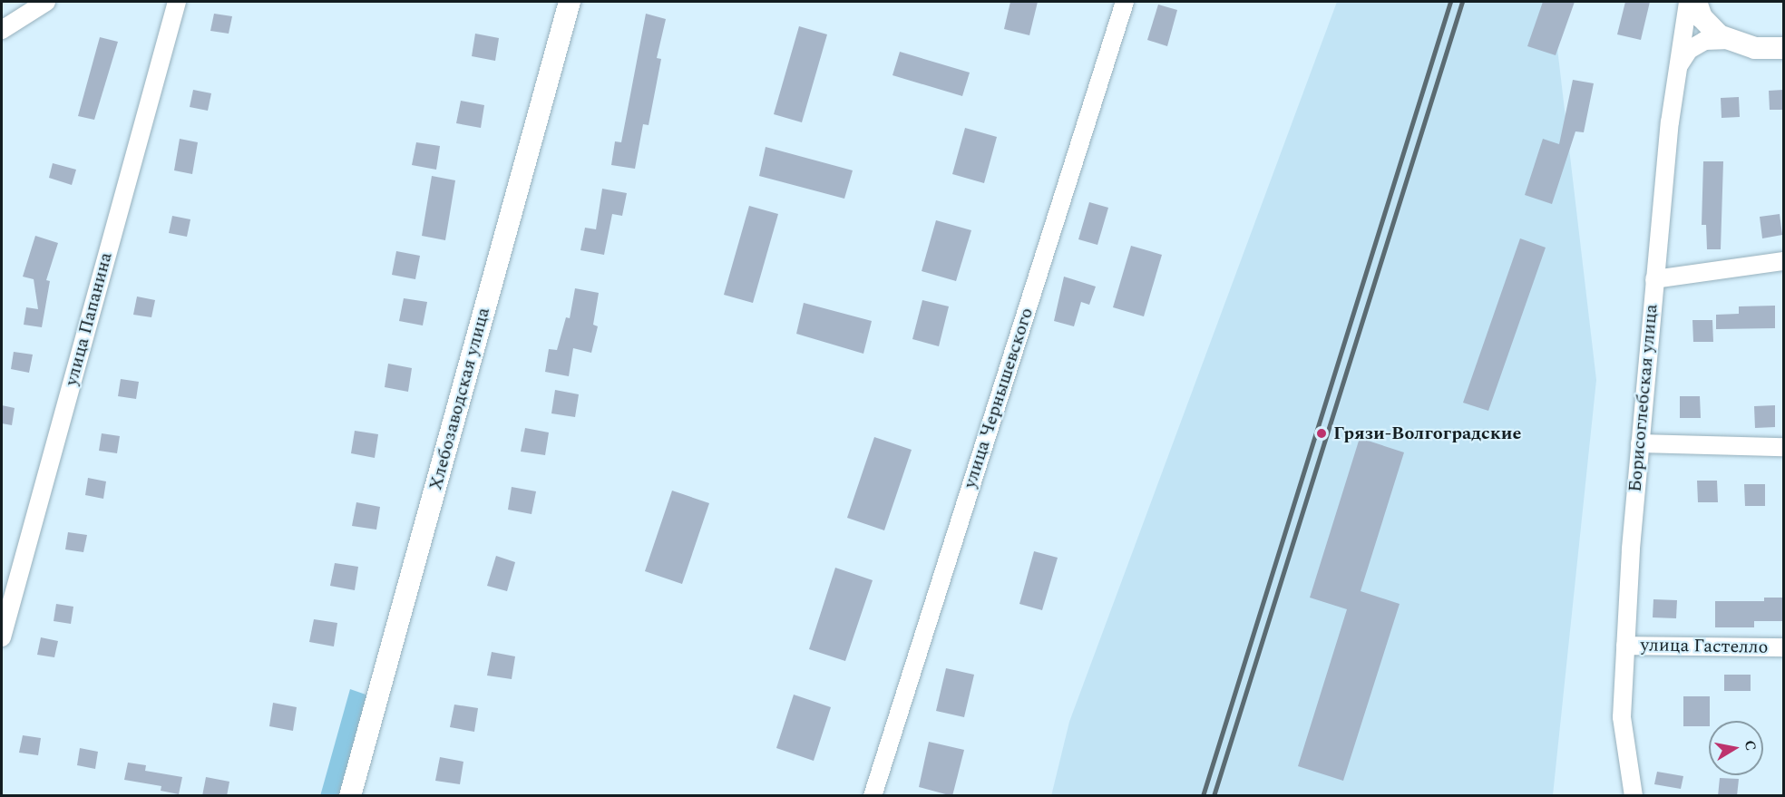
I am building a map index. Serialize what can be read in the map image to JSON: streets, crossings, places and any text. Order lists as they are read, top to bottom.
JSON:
{
  "streets": {
    "street": [
      "улица Папанина",
      "улица Чернышевского",
      "Борисоглебская улица",
      "Хлебозаводская улица",
      "улица Гастелло"
    ]
  },
  "crossings": [
    ["Борисоглебская улица", "улица Гастелло"]
  ],
  "places": ["Грязи-Волгоградские"],
  "north": "right"
}
